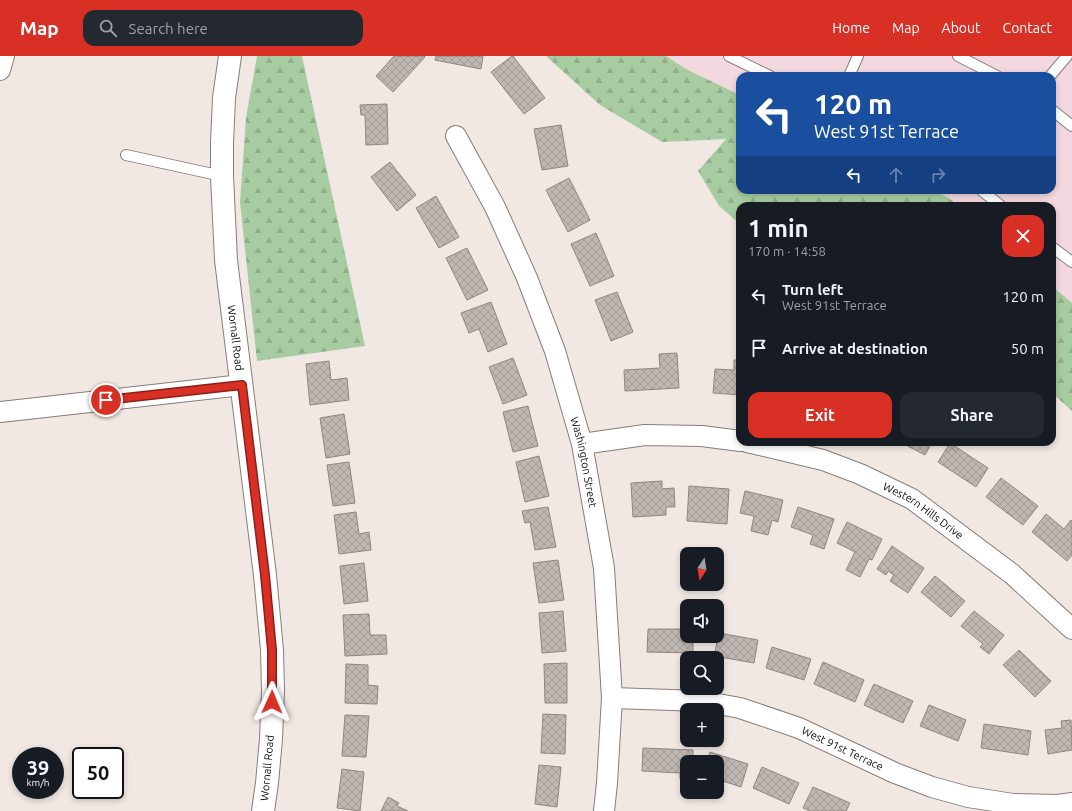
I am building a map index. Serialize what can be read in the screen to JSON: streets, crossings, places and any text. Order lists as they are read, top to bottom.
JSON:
{
  "streets": {
    "main road": ["Wornall Road"],
    "street": ["Washington Street", "Western Hills Drive", "West 91st Terrace"]
  },
  "crossings": [
    ["Washington Street", "West 91st Terrace"]
  ],
  "north": "bottom",
  "page": {
    "header": "Map",
    "search": "Search here",
    "nav": [
      "Home",
      "Map",
      "About",
      "Contact"
    ],
    "turn": ["120 m", "West 91st Terrace"],
    "heading": ["1 min", "170 m · 14:58"],
    "list": [
      {
        "name": "Turn left",
        "note": "West 91st Terrace",
        "value": "120 m"
      },
      {
        "name": "Arrive at destination",
        "value": "50 m"
      }
    ],
    "buttons": ["Exit", "Share"],
    "map_buttons": ["+", "−"],
    "speed": "39 km/h",
    "limit": "50"
  }
}
